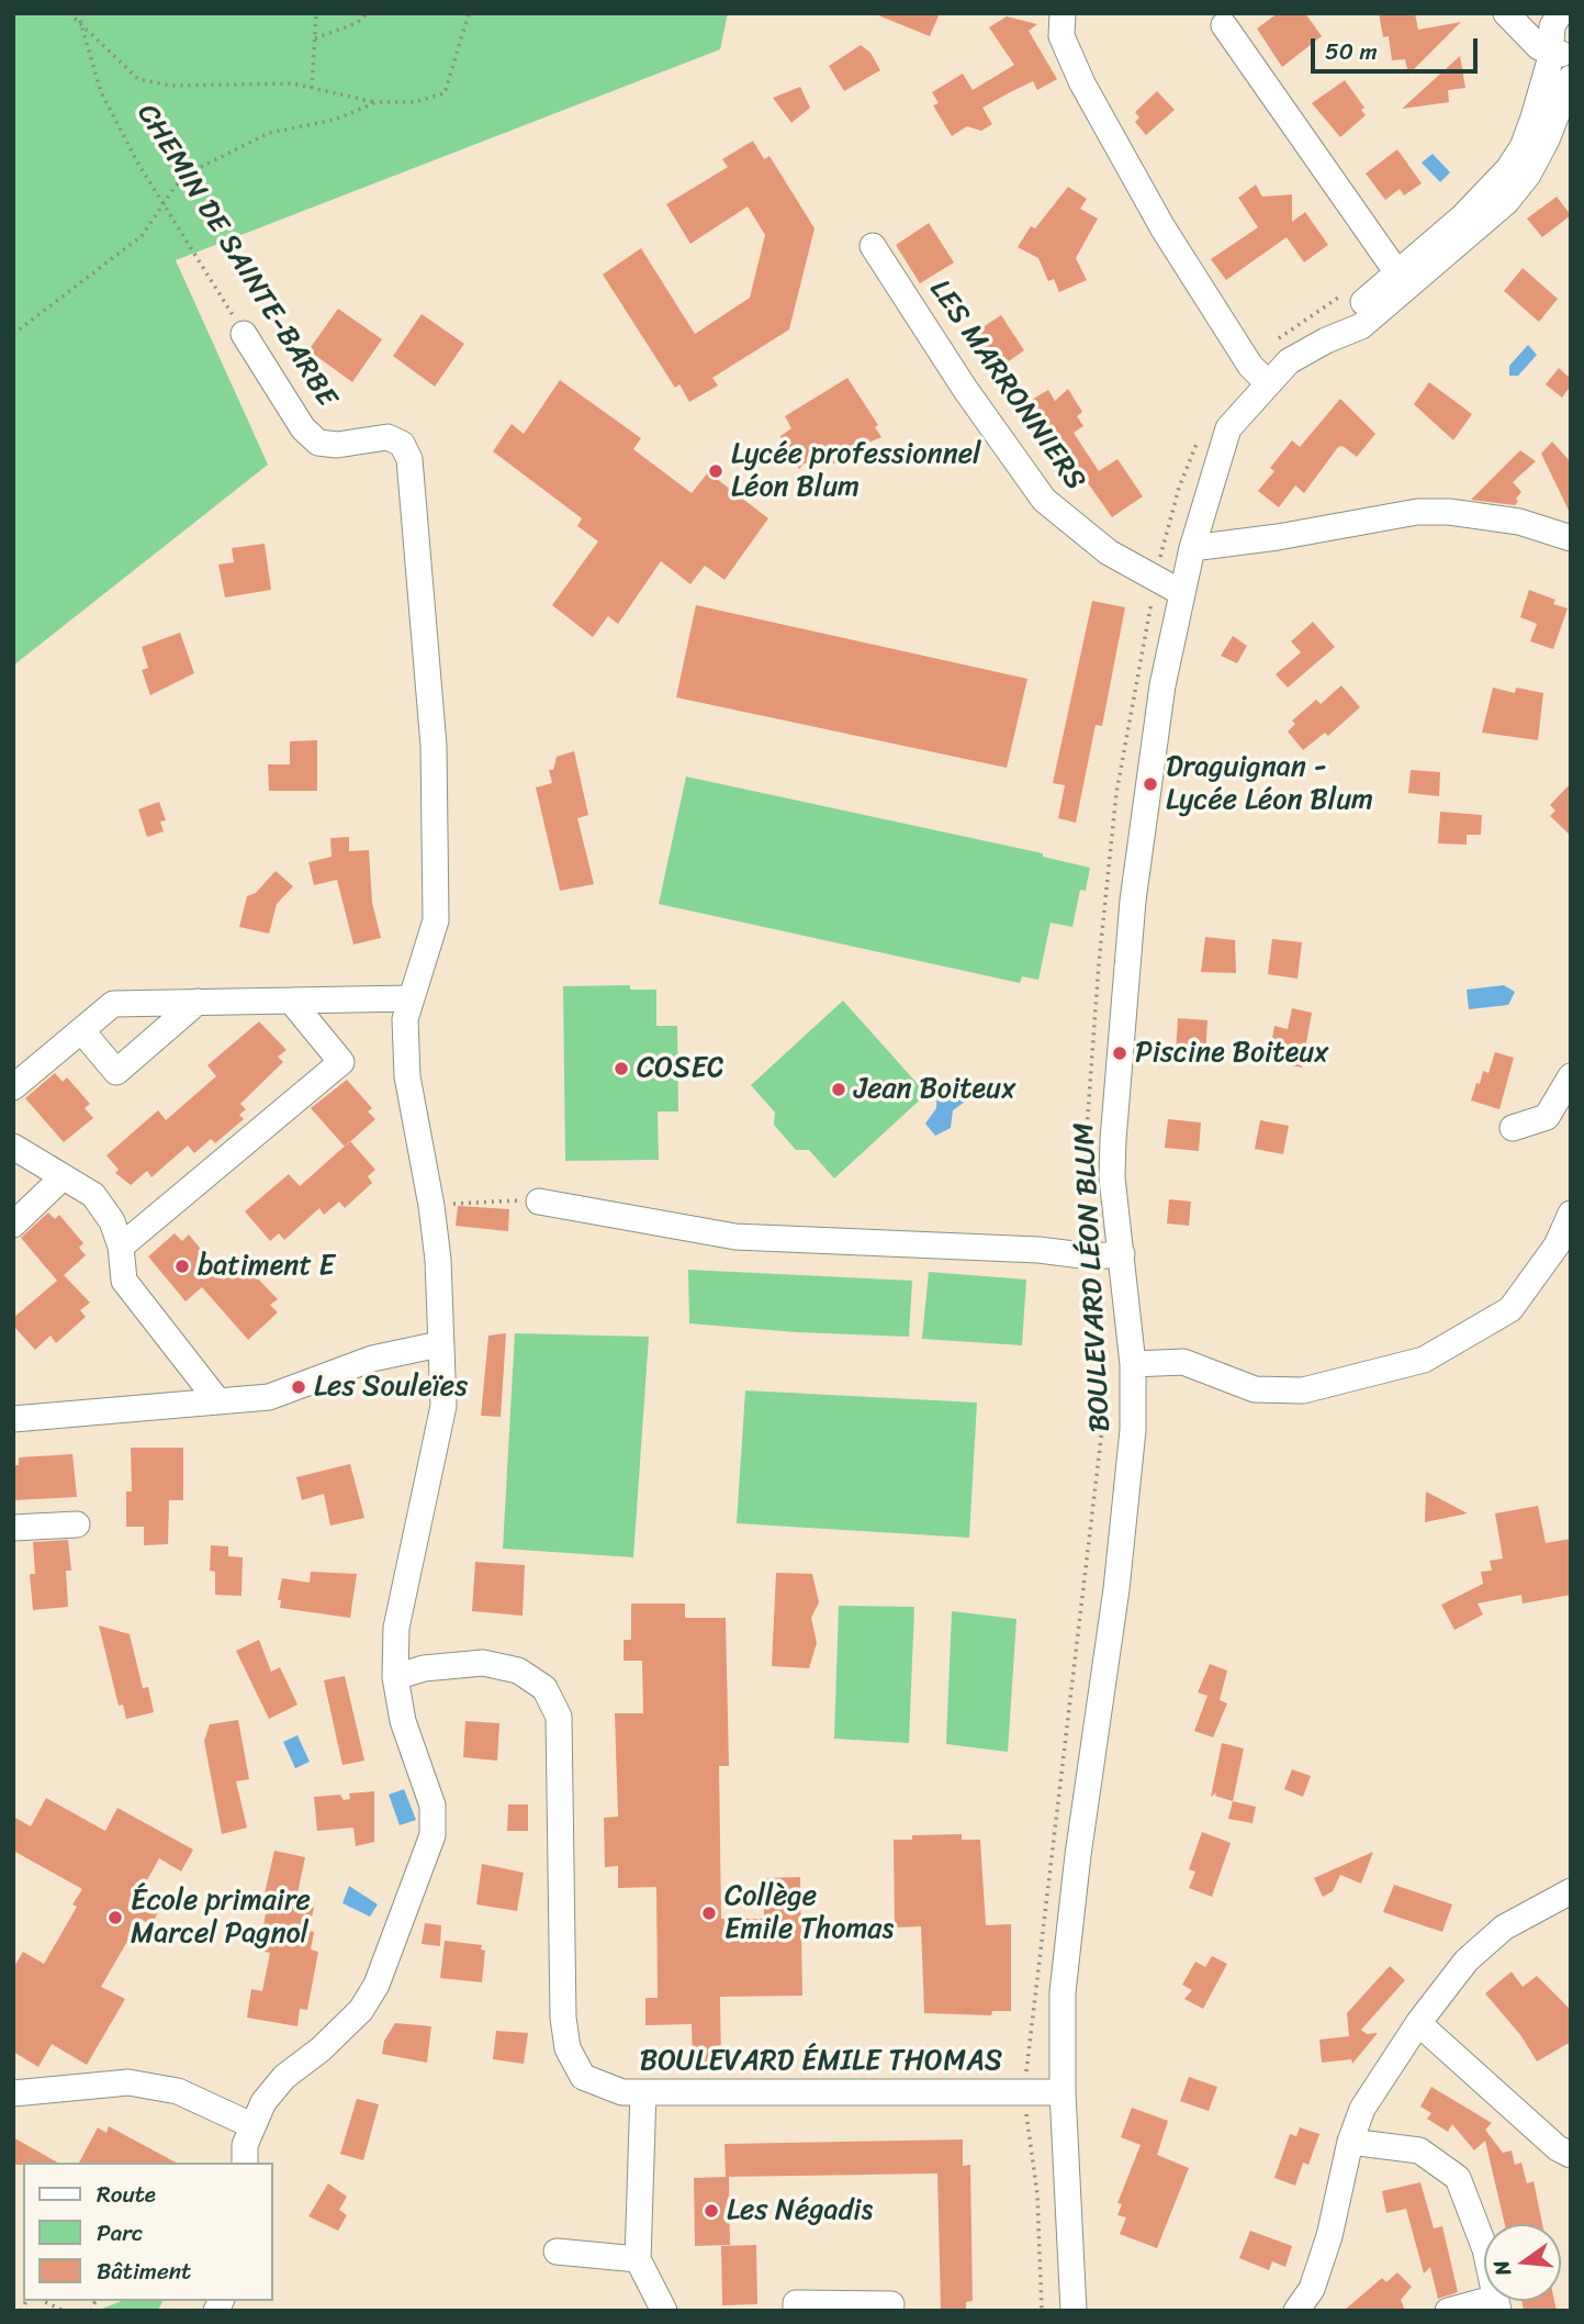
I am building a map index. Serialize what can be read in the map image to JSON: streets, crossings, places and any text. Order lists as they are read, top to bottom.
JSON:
{
  "streets": {
    "street": [
      "CHEMIN DE SAINTE-BARBE",
      "LES MARRONNIERS",
      "BOULEVARD LÉON BLUM",
      "BOULEVARD ÉMILE THOMAS"
    ]
  },
  "crossings": [
    ["CHEMIN DE SAINTE-BARBE", "BOULEVARD ÉMILE THOMAS"],
    ["LES MARRONNIERS", "BOULEVARD LÉON BLUM"],
    ["BOULEVARD LÉON BLUM", "BOULEVARD ÉMILE THOMAS"]
  ],
  "places": [
    "Lycée professionnel Léon Blum",
    "Draguignan - Lycée Léon Blum",
    "Piscine Boiteux",
    "COSEC",
    "Jean Boiteux",
    "batiment E",
    "Les Souleïes",
    "Collège Emile Thomas",
    "École primaire Marcel Pagnol",
    "Les Négadis"
  ],
  "legend": ["Route", "Parc", "Bâtiment"],
  "scale_bar": "50 m",
  "north": "left"
}
